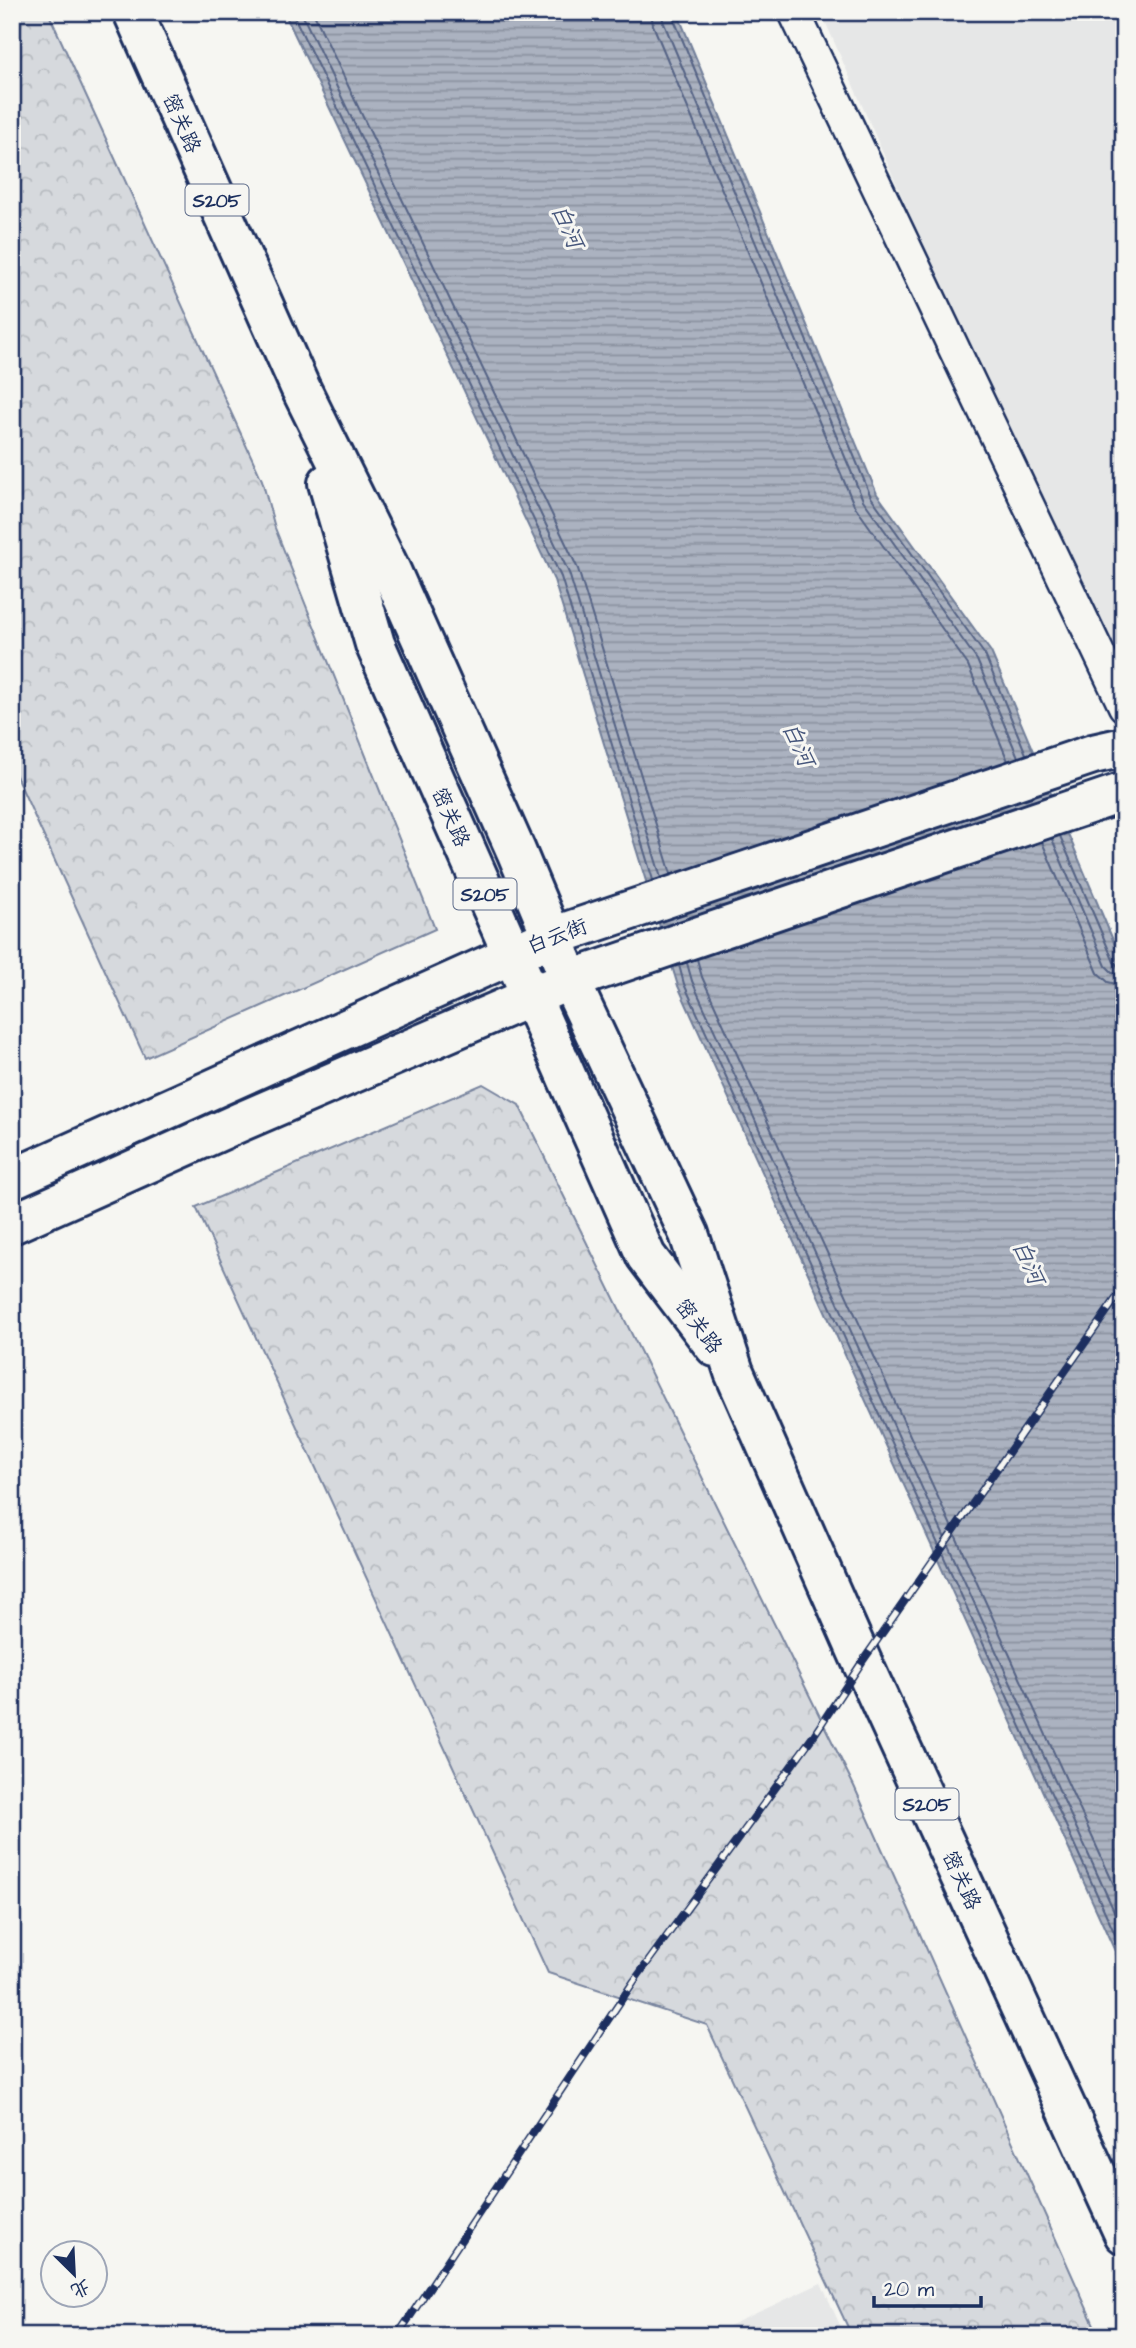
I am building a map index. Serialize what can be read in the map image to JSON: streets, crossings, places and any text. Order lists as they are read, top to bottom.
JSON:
{
  "streets": {
    "main road": ["密关路", "S205", "白云街"]
  },
  "crossings": [
    ["密关路", "白云街"]
  ],
  "water": ["白河"],
  "scale_bar": "20 m",
  "north": "bottom right"
}
